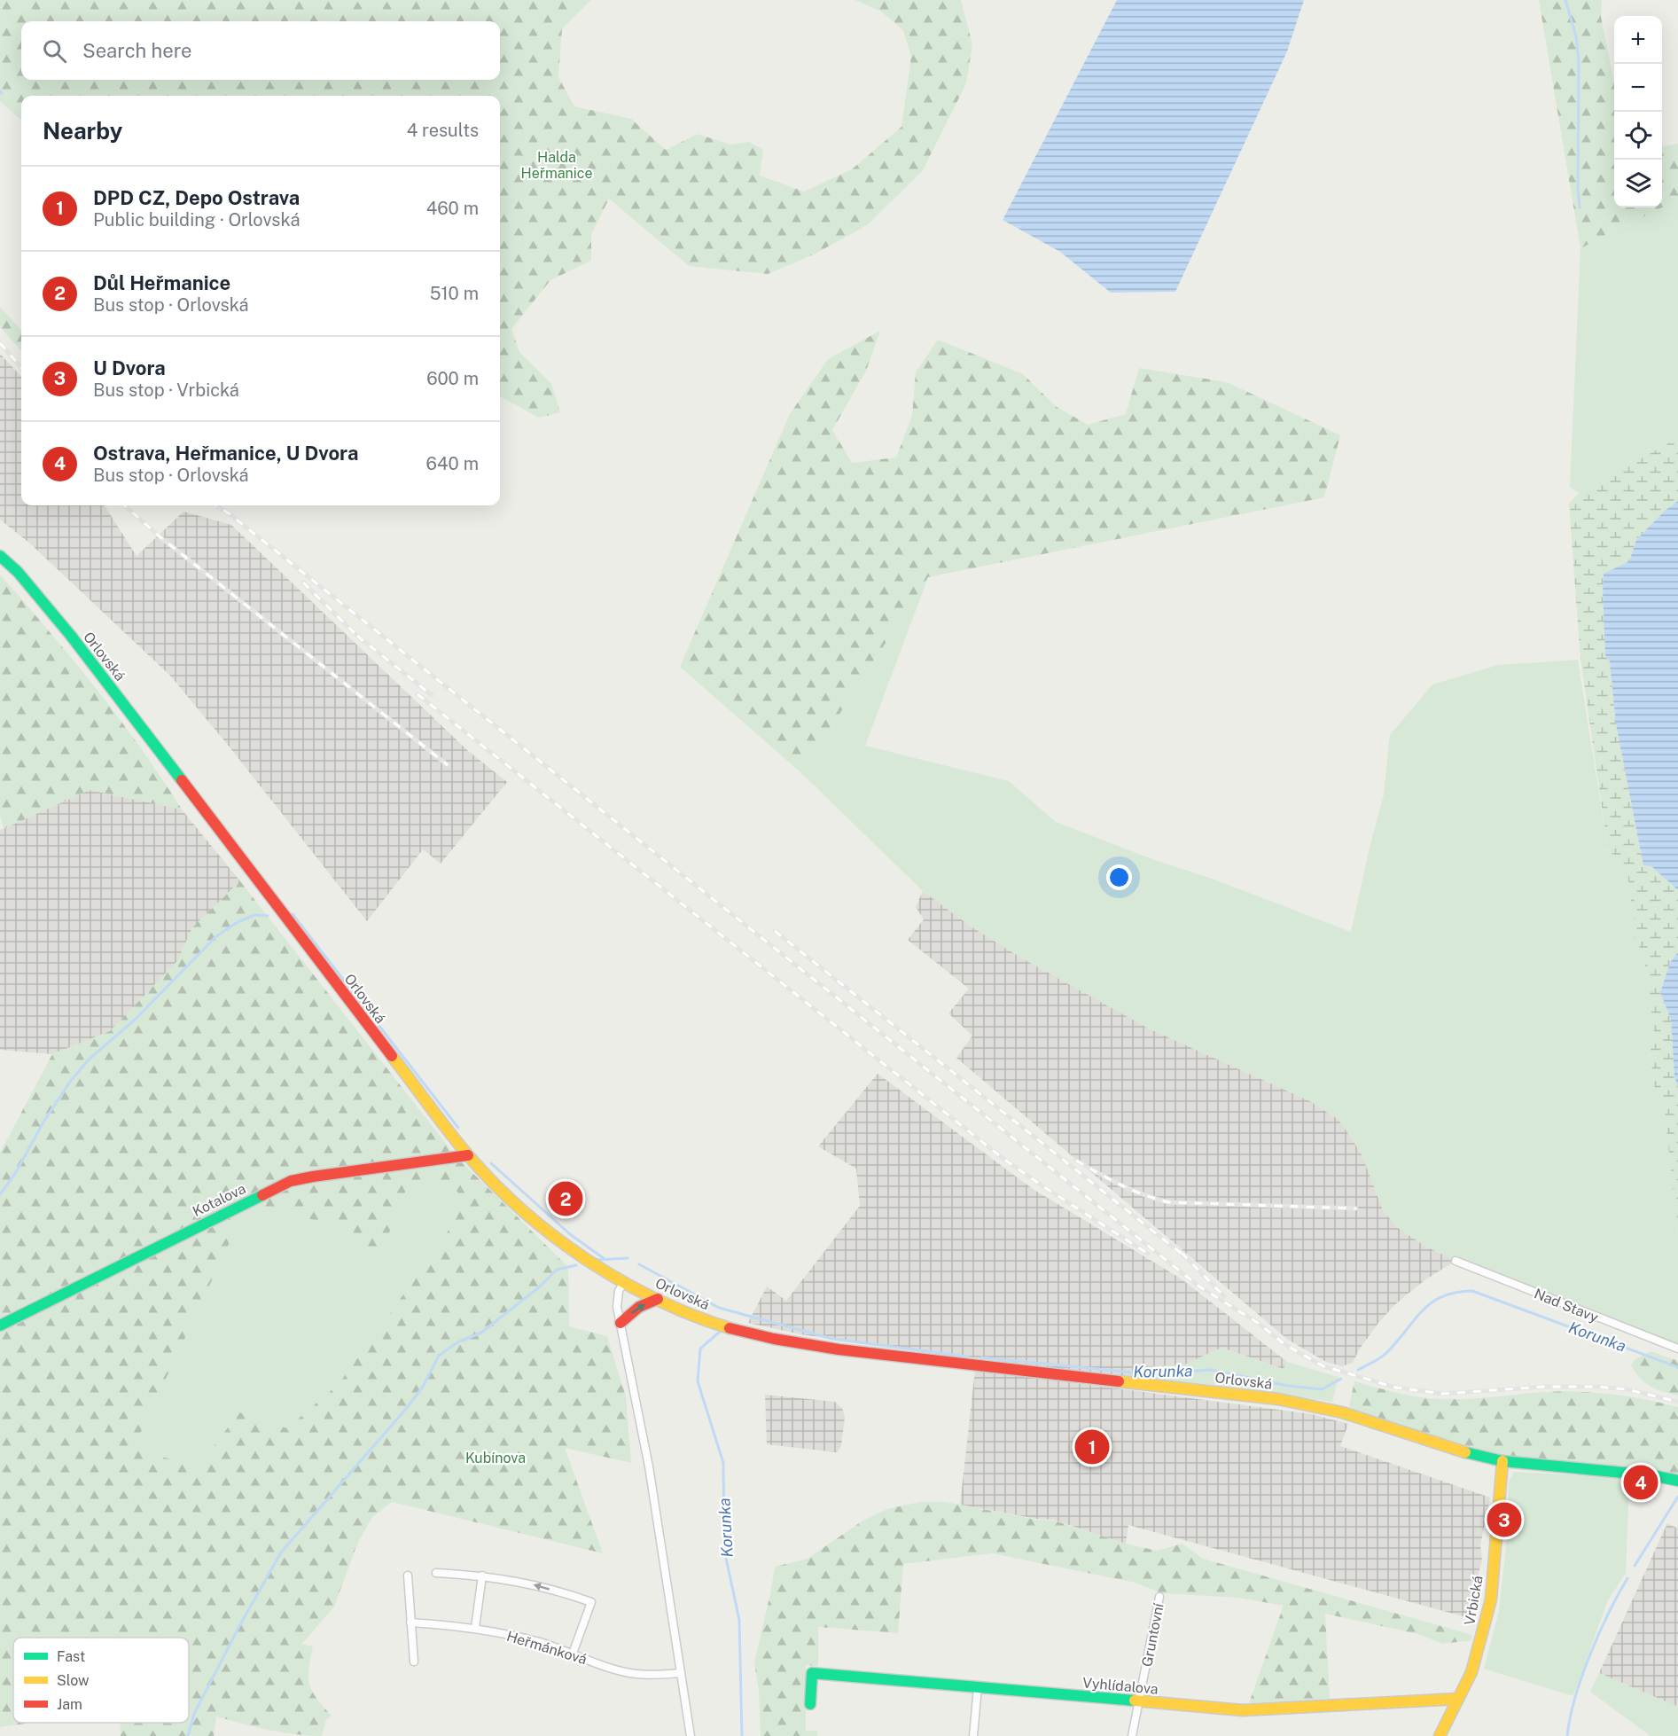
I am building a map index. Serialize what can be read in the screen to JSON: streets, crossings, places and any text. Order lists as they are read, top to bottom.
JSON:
{
  "streets": {
    "main road": [
      "Orlovská",
      "Kotalova",
      "Vrbická",
      "Vyhlídalova"
    ],
    "street": ["Nad Stavy", "Gruntovní", "Heřmánková"]
  },
  "crossings": [
    ["Orlovská", "Kotalova"],
    ["Orlovská", "Vrbická"],
    ["Vrbická", "Vyhlídalova"],
    ["Gruntovní", "Vyhlídalova"]
  ],
  "water": ["Korunka"],
  "parks": ["Halda Heřmanice", "Kubínova"],
  "legend": ["Fast", "Slow", "Jam"],
  "page": {
    "map_buttons": ["+", "−"],
    "search": "Search here",
    "heading": ["Nearby", "4 results"],
    "list": [
      {
        "mark": "1",
        "name": "DPD CZ, Depo Ostrava",
        "note": "Public building · Orlovská",
        "value": "460 m"
      },
      {
        "mark": "2",
        "name": "Důl Heřmanice",
        "note": "Bus stop · Orlovská",
        "value": "510 m"
      },
      {
        "mark": "3",
        "name": "U Dvora",
        "note": "Bus stop · Vrbická",
        "value": "600 m"
      },
      {
        "mark": "4",
        "name": "Ostrava, Heřmanice, U Dvora",
        "note": "Bus stop · Orlovská",
        "value": "640 m"
      }
    ],
    "pins": [
      "2",
      "1",
      "4",
      "3"
    ]
  }
}
